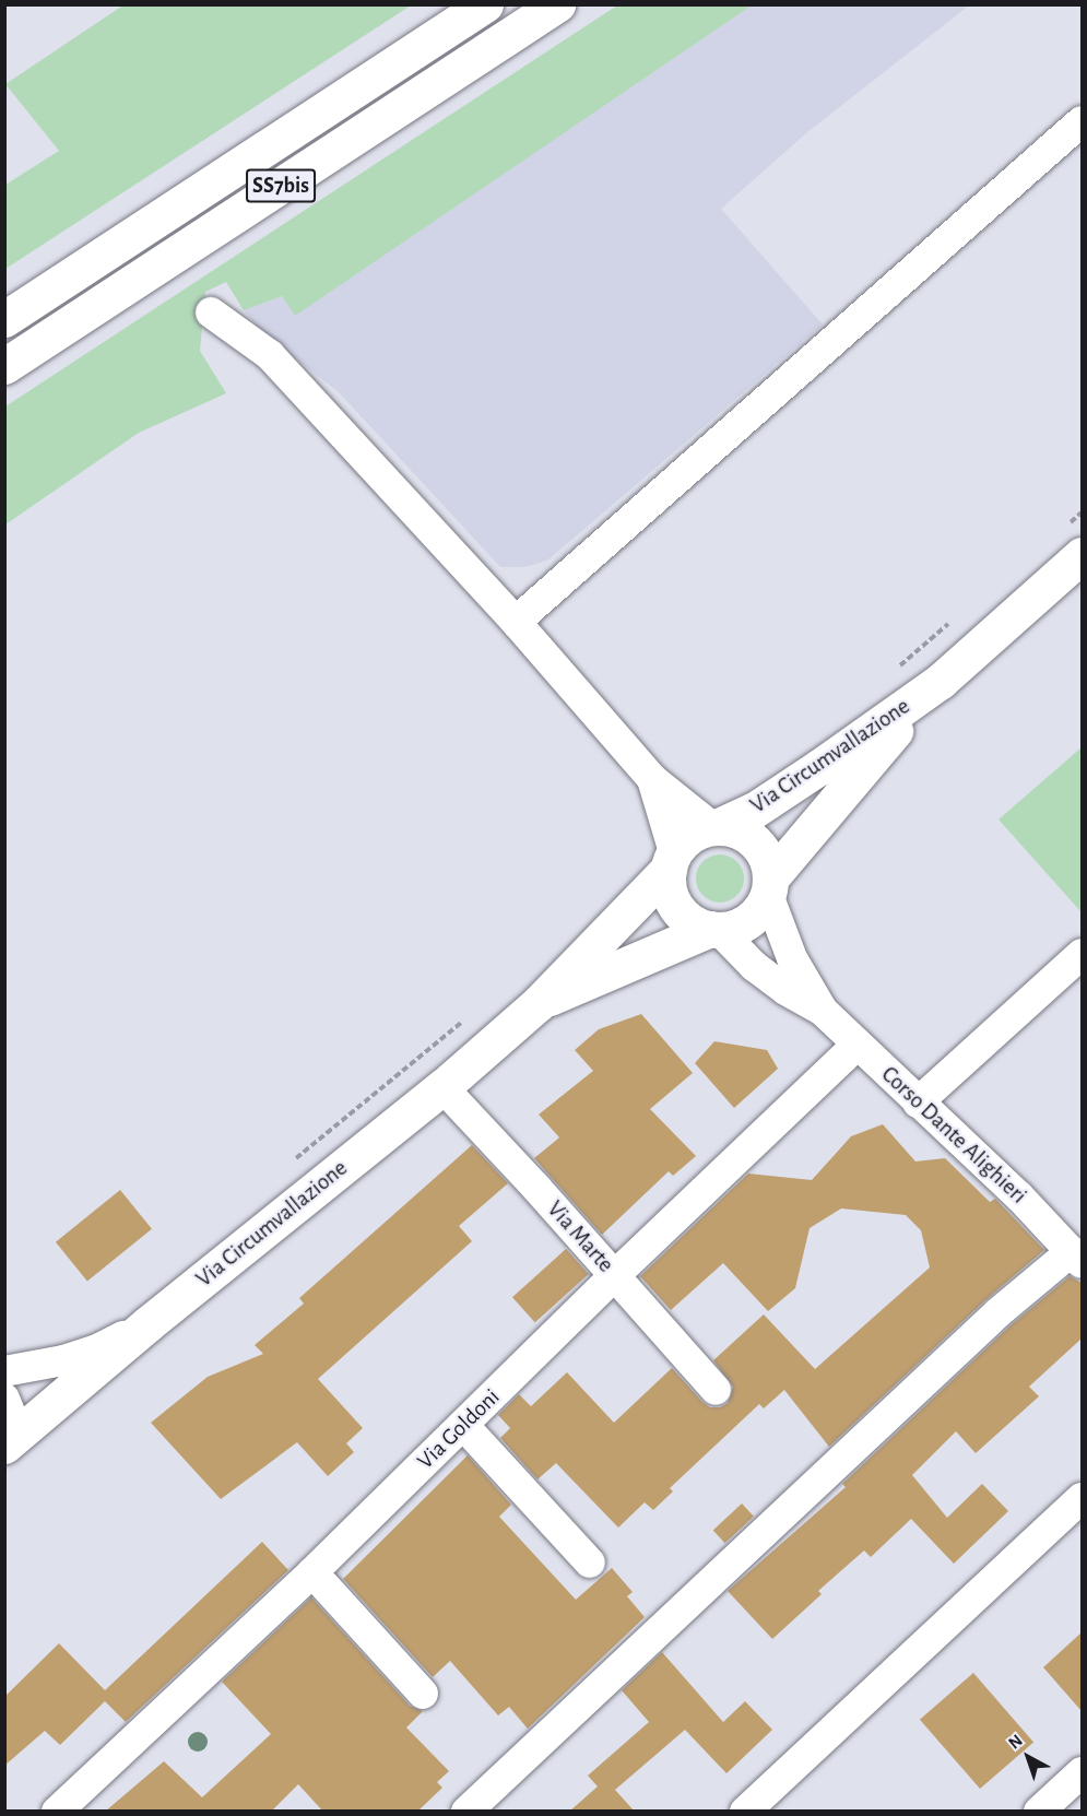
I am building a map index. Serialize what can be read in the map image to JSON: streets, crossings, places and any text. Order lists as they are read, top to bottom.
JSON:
{
  "streets": {
    "main road": ["SS7bis", "Via Circumvallazione"],
    "street": ["Corso Dante Alighieri", "Via Marte", "Via Goldoni"]
  },
  "crossings": [
    ["Via Circumvallazione", "Via Marte"],
    ["Corso Dante Alighieri", "Via Goldoni"],
    ["Via Marte", "Via Goldoni"]
  ],
  "north": "top left"
}
